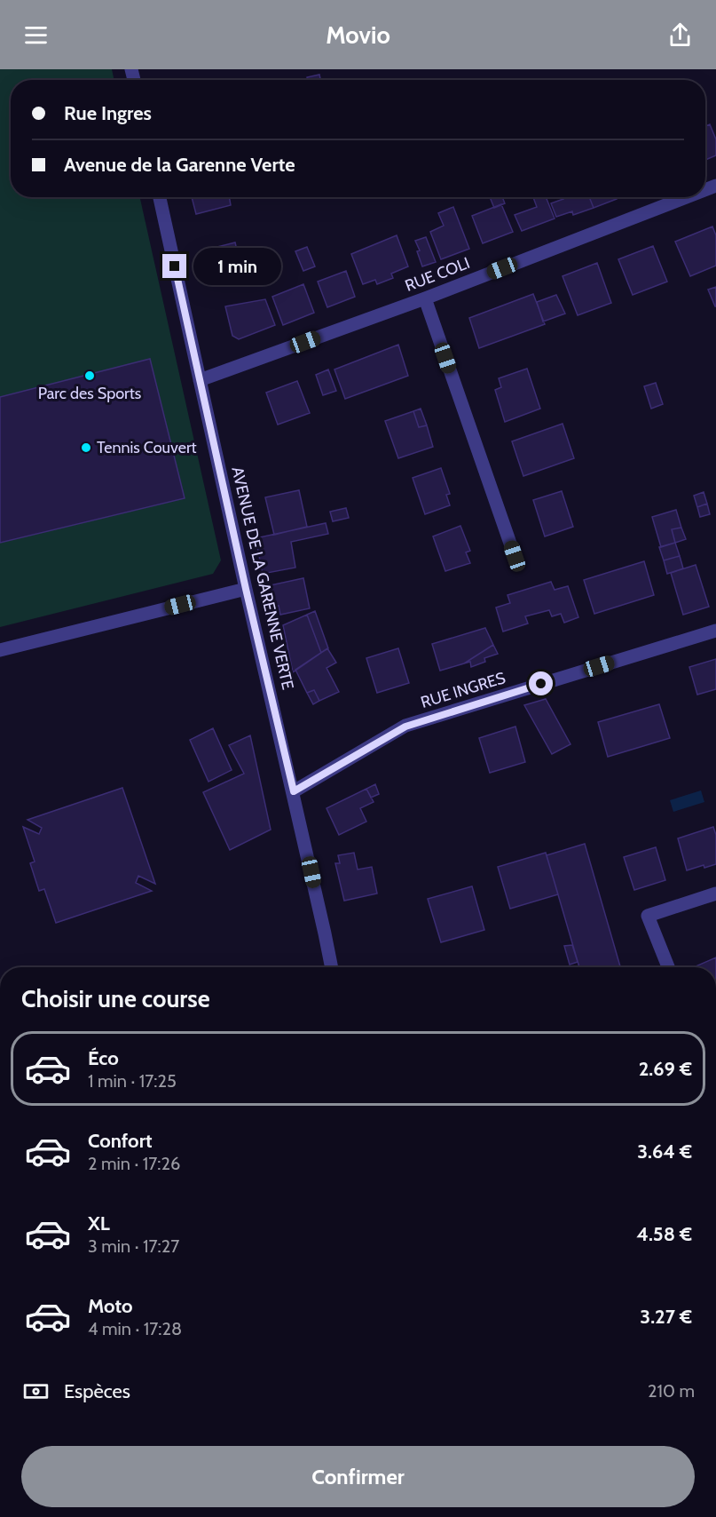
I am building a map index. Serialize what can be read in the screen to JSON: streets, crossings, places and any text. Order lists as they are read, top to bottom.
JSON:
{
  "streets": {
    "street": ["RUE COLI", "AVENUE DE LA GARENNE VERTE", "RUE INGRES"]
  },
  "crossings": [
    ["RUE COLI", "AVENUE DE LA GARENNE VERTE"],
    ["AVENUE DE LA GARENNE VERTE", "RUE INGRES"]
  ],
  "places": ["Parc des Sports", "Tennis Couvert"],
  "page": {
    "header": "Movio",
    "banner": ["Rue Ingres", "Avenue de la Garenne Verte"],
    "bubble": "1 min",
    "heading": "Choisir une course",
    "list": [
      {
        "name": "Éco",
        "note": "1 min · 17:25",
        "value": "2.69 €"
      },
      {
        "name": "Confort",
        "note": "2 min · 17:26",
        "value": "3.64 €"
      },
      {
        "name": "XL",
        "note": "3 min · 17:27",
        "value": "4.58 €"
      },
      {
        "name": "Moto",
        "note": "4 min · 17:28",
        "value": "3.27 €"
      }
    ],
    "pay": ["Espèces", "210 m"],
    "buttons": "Confirmer"
  }
}
